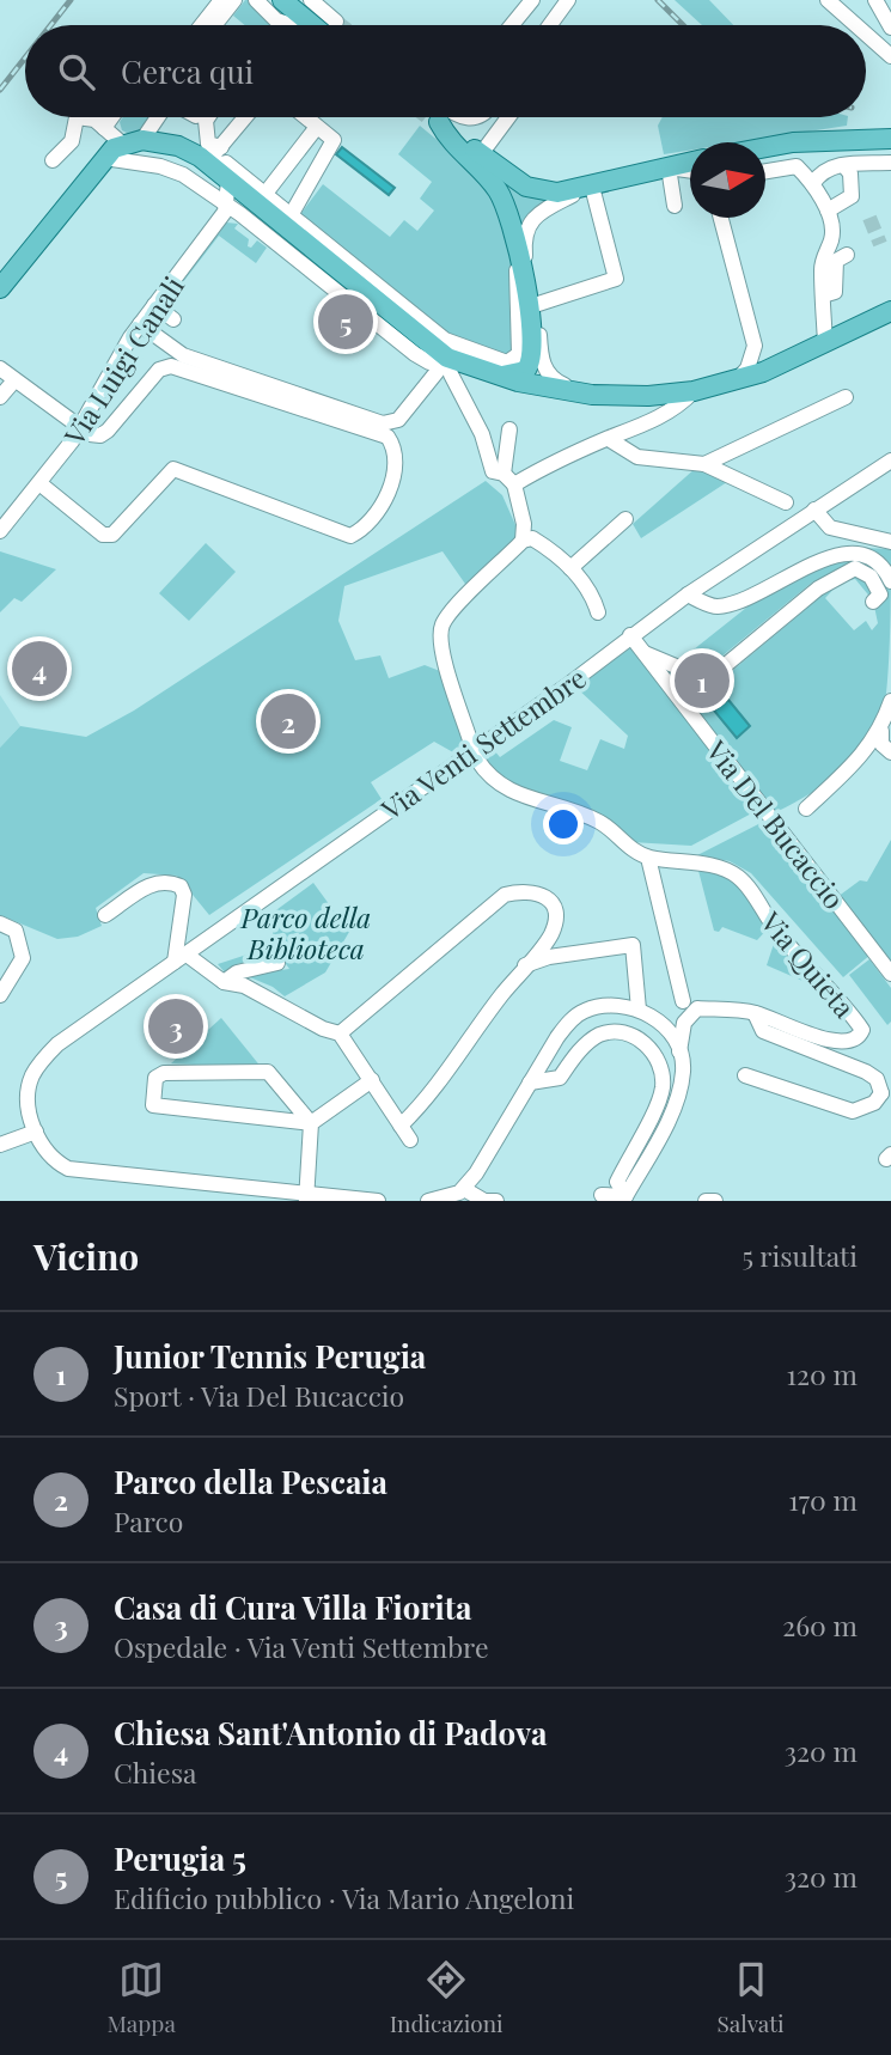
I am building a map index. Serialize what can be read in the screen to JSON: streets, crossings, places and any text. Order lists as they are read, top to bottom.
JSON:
{
  "streets": {
    "street": [
      "Via Luigi Canali",
      "Via Venti Settembre",
      "Via Del Bucaccio",
      "Via Quieta"
    ]
  },
  "crossings": [
    ["Via Venti Settembre", "Via Del Bucaccio"]
  ],
  "parks": ["Parco della Biblioteca"],
  "north": "right",
  "page": {
    "search": "Cerca qui",
    "pins": [
      "5",
      "4",
      "1",
      "2",
      "3"
    ],
    "heading": ["Vicino", "5 risultati"],
    "list": [
      {
        "mark": "1",
        "name": "Junior Tennis Perugia",
        "note": "Sport · Via Del Bucaccio",
        "value": "120 m"
      },
      {
        "mark": "2",
        "name": "Parco della Pescaia",
        "note": "Parco",
        "value": "170 m"
      },
      {
        "mark": "3",
        "name": "Casa di Cura Villa Fiorita",
        "note": "Ospedale · Via Venti Settembre",
        "value": "260 m"
      },
      {
        "mark": "4",
        "name": "Chiesa Sant'Antonio di Padova",
        "note": "Chiesa",
        "value": "320 m"
      },
      {
        "mark": "5",
        "name": "Perugia 5",
        "note": "Edificio pubblico · Via Mario Angeloni",
        "value": "320 m"
      }
    ],
    "nav": ["Mappa", "Indicazioni", "Salvati"]
  }
}
